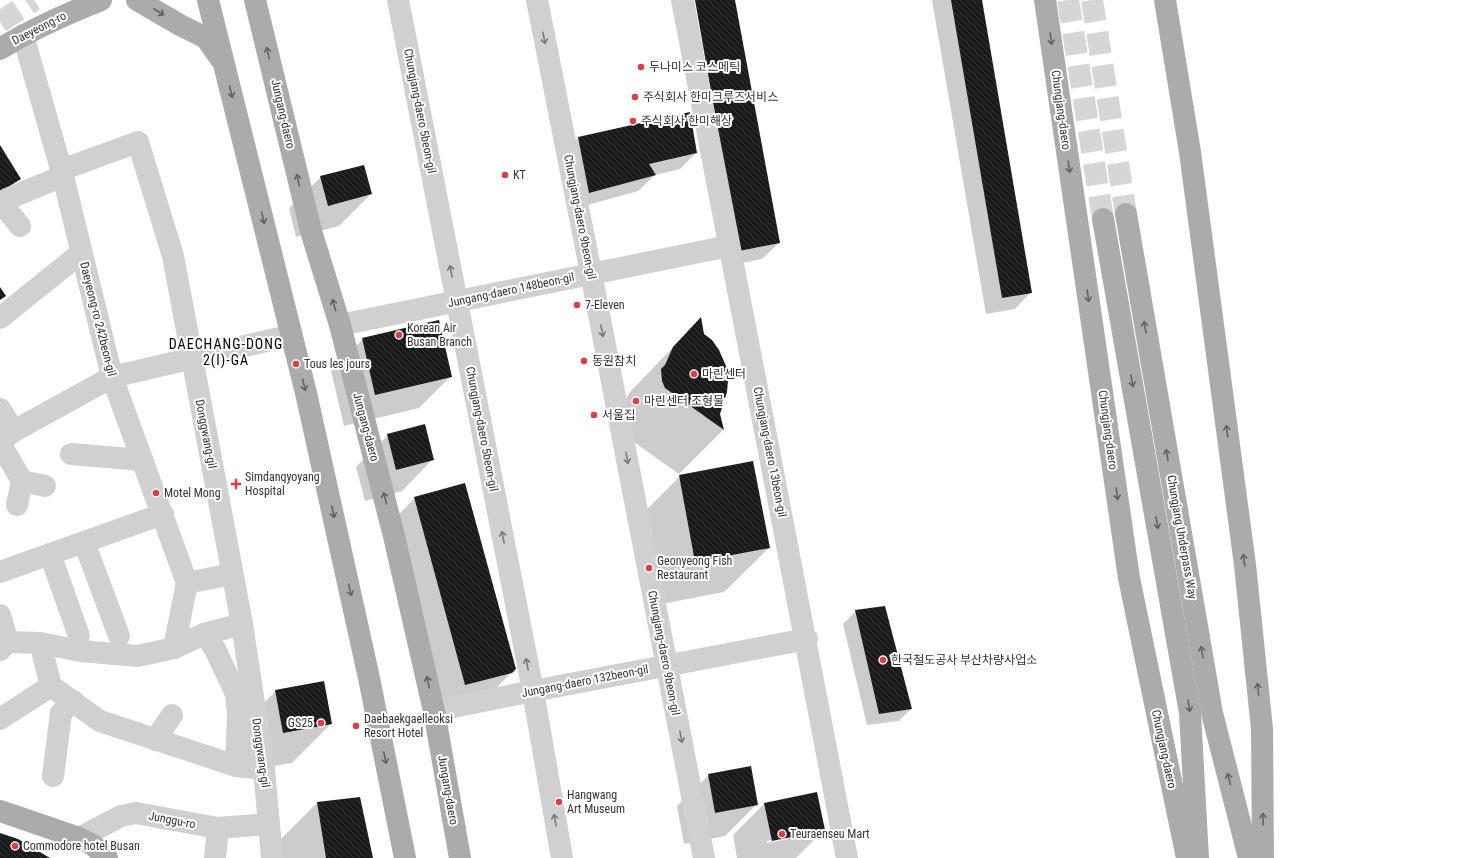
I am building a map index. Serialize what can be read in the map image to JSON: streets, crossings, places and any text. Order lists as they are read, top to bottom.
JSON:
{
  "streets": {
    "main road": [
      "Daeyeong-ro",
      "Chungjang-daero",
      "Jungang-daero",
      "Chungjang Underpass Way"
    ],
    "street": [
      "Chungjang-daero 5beon-gil",
      "Chungjang-daero 9beon-gil",
      "Jungang-daero 148beon-gil",
      "Daeyeong-ro 242beon-gil",
      "Donggwang-gil",
      "Chungjang-daero 13beon-gil",
      "Jungang-daero 132beon-gil",
      "Junggu-ro"
    ]
  },
  "crossings": [
    ["Daeyeong-ro", "Daeyeong-ro 242beon-gil"],
    ["Chungjang-daero 5beon-gil", "Jungang-daero 148beon-gil"],
    ["Chungjang-daero 5beon-gil", "Jungang-daero 132beon-gil"],
    ["Jungang-daero", "Jungang-daero 148beon-gil"],
    ["Jungang-daero", "Jungang-daero 132beon-gil"],
    ["Chungjang-daero 9beon-gil", "Jungang-daero 148beon-gil"],
    ["Chungjang-daero 9beon-gil", "Jungang-daero 132beon-gil"],
    ["Jungang-daero 148beon-gil", "Chungjang-daero 13beon-gil"],
    ["Daeyeong-ro 242beon-gil", "Donggwang-gil"],
    ["Donggwang-gil", "Junggu-ro"],
    ["Chungjang-daero 13beon-gil", "Jungang-daero 132beon-gil"]
  ],
  "one_way": ["Chungjang-daero 5beon-gil", "Chungjang-daero 9beon-gil"],
  "districts": ["DAECHANG-DONG 2(I)-GA"],
  "places": {
    "other": [
      "두나미스 코스메틱",
      "주식회사 한미크루즈서비스",
      "주식회사 한미해상",
      "KT",
      "7-Eleven",
      "Korean Air Busan Branch",
      "동원참치",
      "Tous les jours",
      "마린센터",
      "마린센터 조형물",
      "서울집",
      "Motel Mong",
      "Geonyeong Fish Restaurant",
      "한국철도공사 부산차량사업소",
      "GS25",
      "Daebaekgaelleoksi Resort Hotel",
      "Hangwang Art Museum",
      "Teuraenseu Mart",
      "Commodore hotel Busan"
    ],
    "health": ["Simdangyoyang Hospital"]
  }
}
